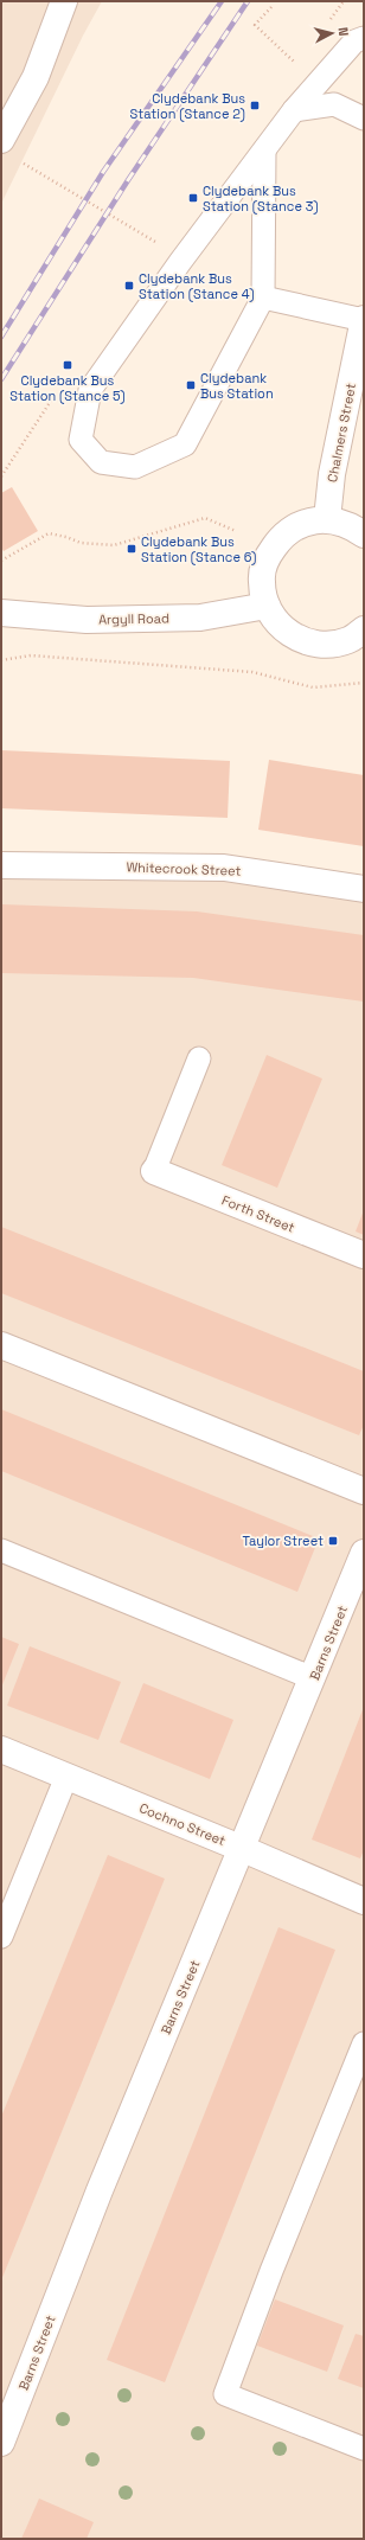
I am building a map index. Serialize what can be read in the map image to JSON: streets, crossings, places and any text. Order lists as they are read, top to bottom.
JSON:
{
  "streets": {
    "street": [
      "Chalmers Street",
      "Argyll Road",
      "Whitecrook Street",
      "Forth Street",
      "Barns Street",
      "Cochno Street"
    ]
  },
  "crossings": [
    ["Barns Street", "Cochno Street"]
  ],
  "places": {
    "transit": [
      "Clydebank Bus Station (Stance 2)",
      "Clydebank Bus Station (Stance 3)",
      "Clydebank Bus Station (Stance 4)",
      "Clydebank Bus Station (Stance 5)",
      "Clydebank Bus Station",
      "Clydebank Bus Station (Stance 6)",
      "Taylor Street"
    ]
  },
  "north": "right"
}
